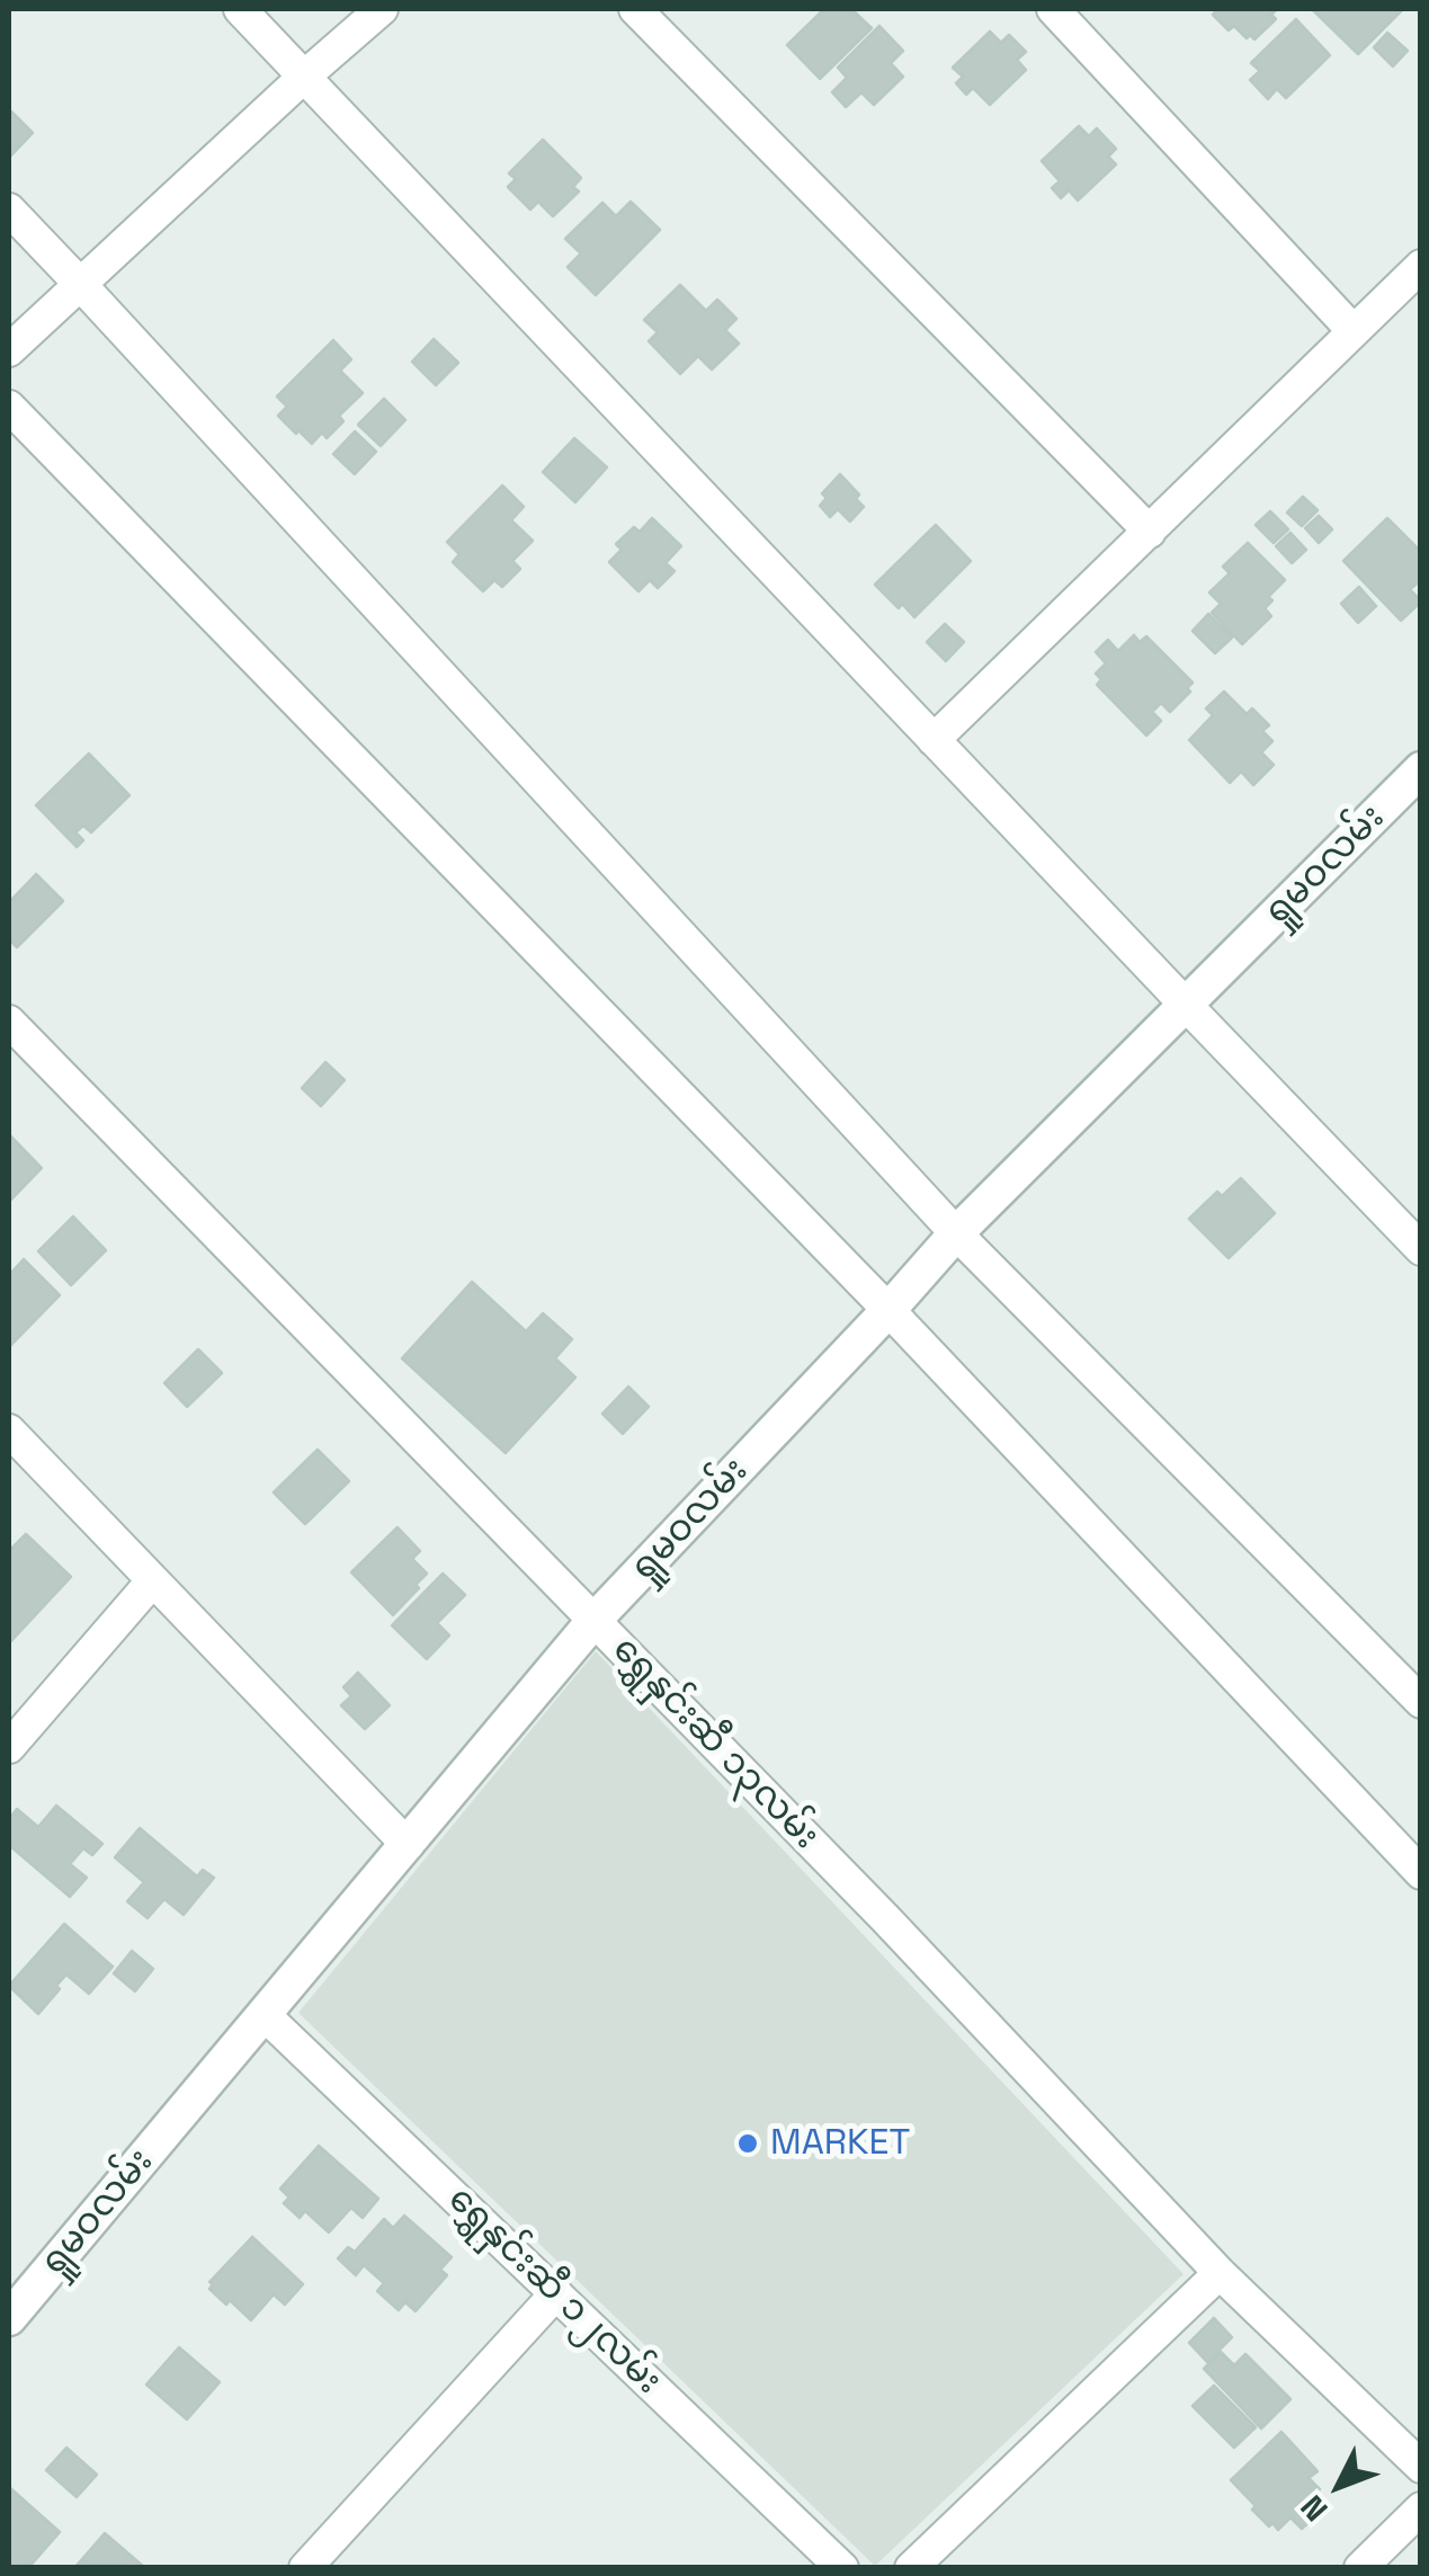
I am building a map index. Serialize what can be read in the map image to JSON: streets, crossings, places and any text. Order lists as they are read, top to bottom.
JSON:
{
  "streets": {
    "street": ["ရှုမဝလမ်း", "ရွှေနှင်းဆီ ၁၃လမ်း", "ရွှေနှင်းဆီ ၁၂လမ်း"]
  },
  "crossings": [
    ["ရှုမဝလမ်း", "ရွှေနှင်းဆီ ၁၃လမ်း"],
    ["ရှုမဝလမ်း", "ရွှေနှင်းဆီ ၁၂လမ်း"]
  ],
  "places": ["MARKET"],
  "north": "bottom left"
}
